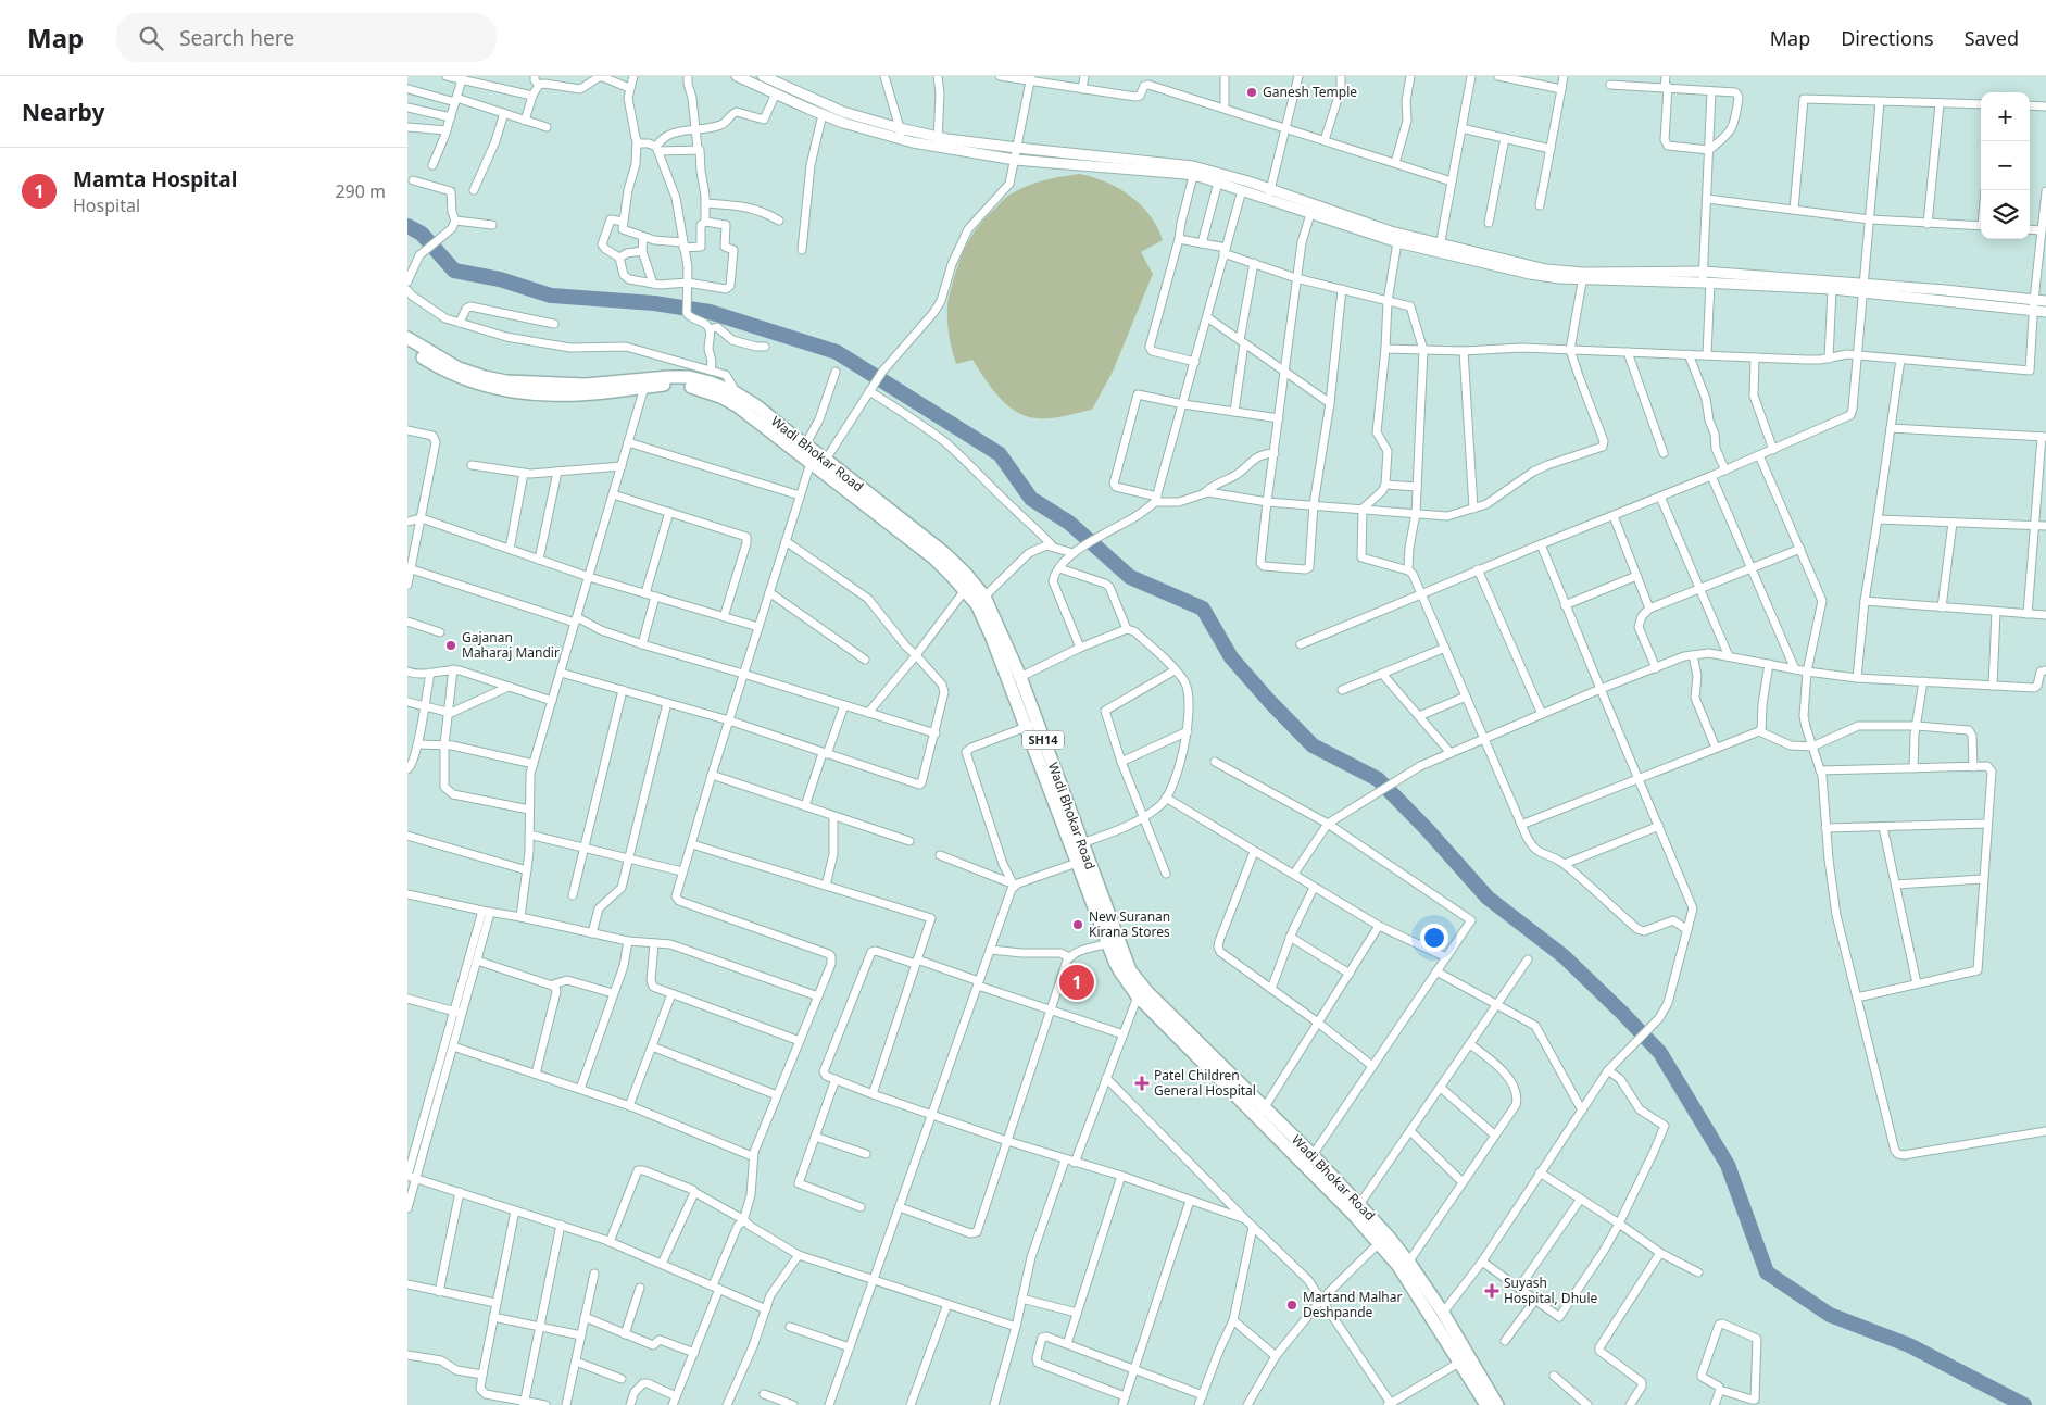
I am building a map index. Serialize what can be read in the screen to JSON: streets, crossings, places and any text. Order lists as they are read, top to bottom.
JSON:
{
  "streets": {
    "main road": ["Wadi Bhokar Road", "SH14"]
  },
  "places": {
    "other": [
      "Ganesh Temple",
      "Gajanan Maharaj Mandir",
      "New Suranan Kirana Stores",
      "Martand Malhar Deshpande"
    ],
    "health": ["Patel Children General Hospital", "Suyash Hospital, Dhule"]
  },
  "page": {
    "header": "Map",
    "search": "Search here",
    "nav": ["Map", "Directions", "Saved"],
    "heading": "Nearby",
    "map_buttons": ["+", "−"],
    "list": [
      {
        "mark": "1",
        "name": "Mamta Hospital",
        "note": "Hospital",
        "value": "290 m"
      }
    ],
    "pins": "1"
  }
}
